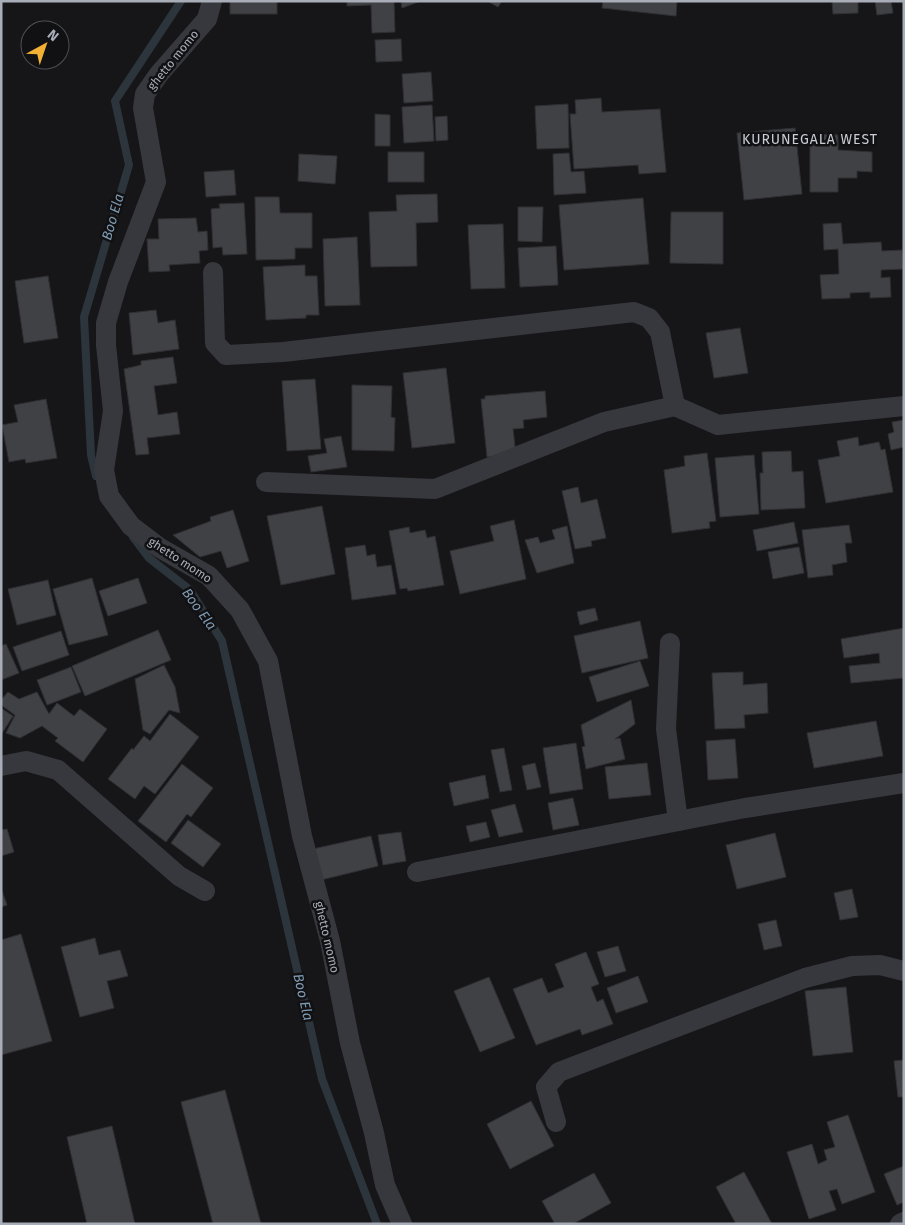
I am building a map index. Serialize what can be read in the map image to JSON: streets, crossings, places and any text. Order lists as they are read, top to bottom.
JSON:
{
  "streets": {
    "street": ["ghetto momo"]
  },
  "districts": ["KURUNEGALA WEST"],
  "water": ["Boo Ela"],
  "north": "top right"
}
